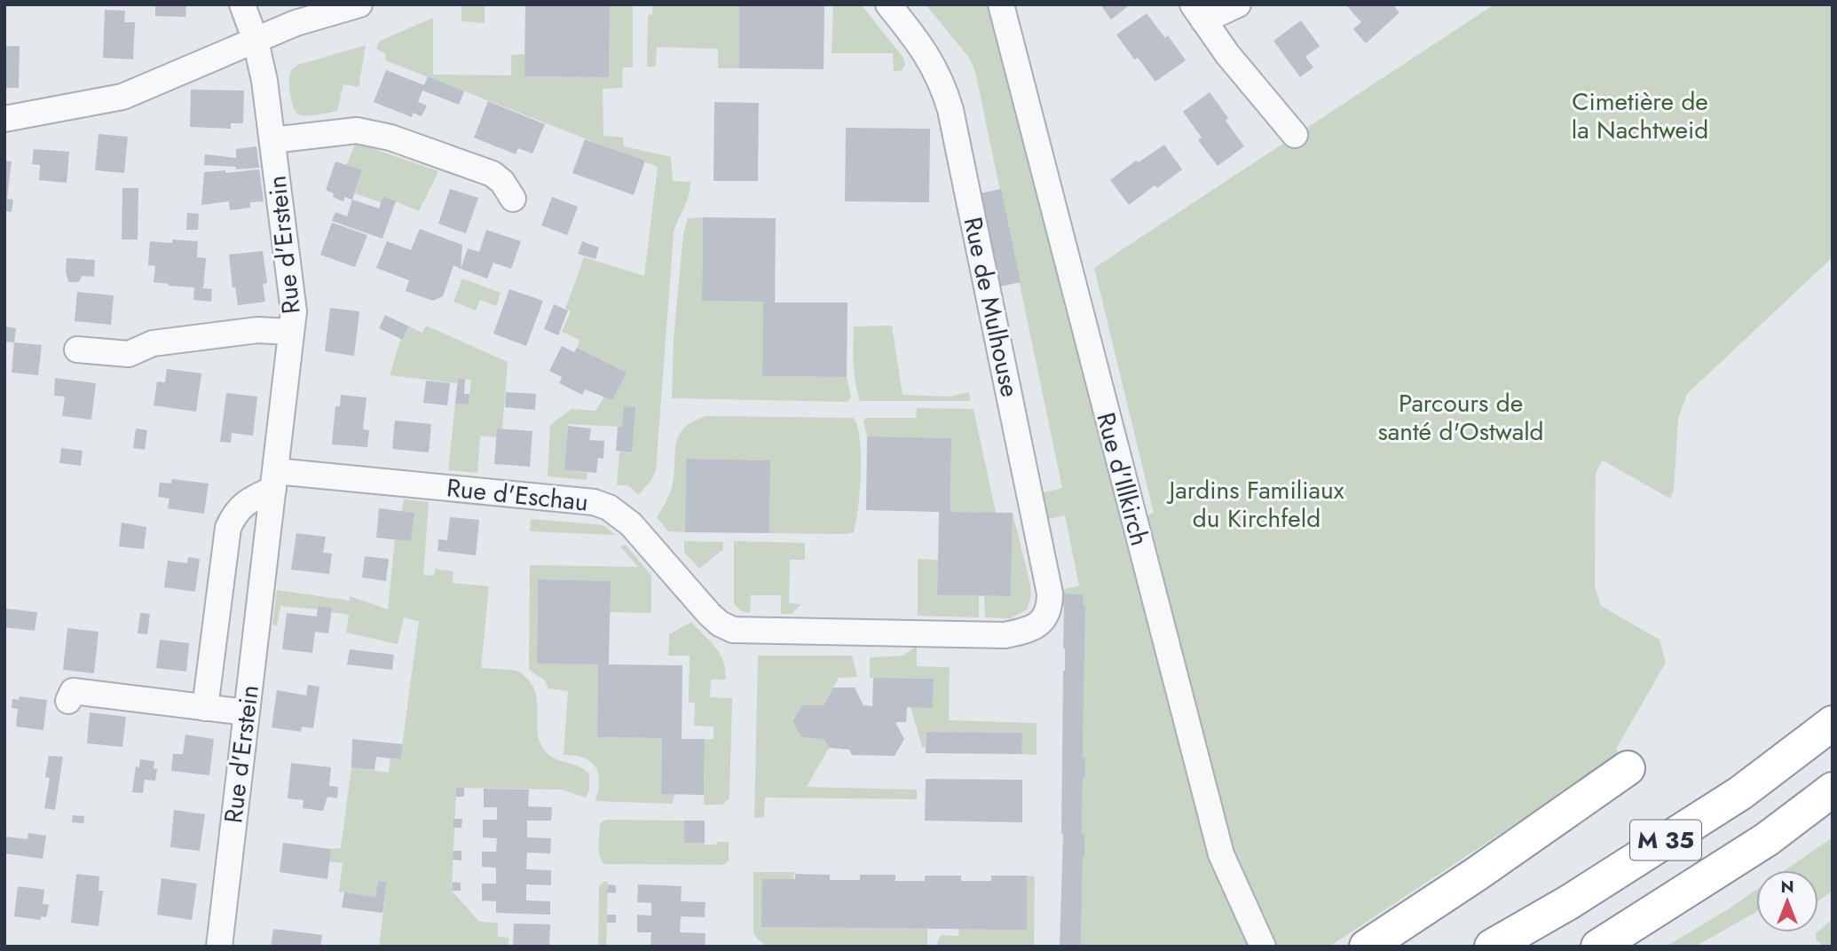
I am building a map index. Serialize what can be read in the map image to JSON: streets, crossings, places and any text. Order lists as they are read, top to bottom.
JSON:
{
  "streets": {
    "highway": ["M 35"],
    "street": [
      "Rue d'Erstein",
      "Rue de Mulhouse",
      "Rue d'Illkirch",
      "Rue d'Eschau"
    ]
  },
  "crossings": [
    ["Rue d'Erstein", "Rue d'Eschau"],
    ["Rue de Mulhouse", "Rue d'Eschau"]
  ],
  "parks": ["Cimetière de la Nachtweid", "Parcours de santé d'Ostwald", "Jardins Familiaux du Kirchfeld"],
  "north": "top"
}
